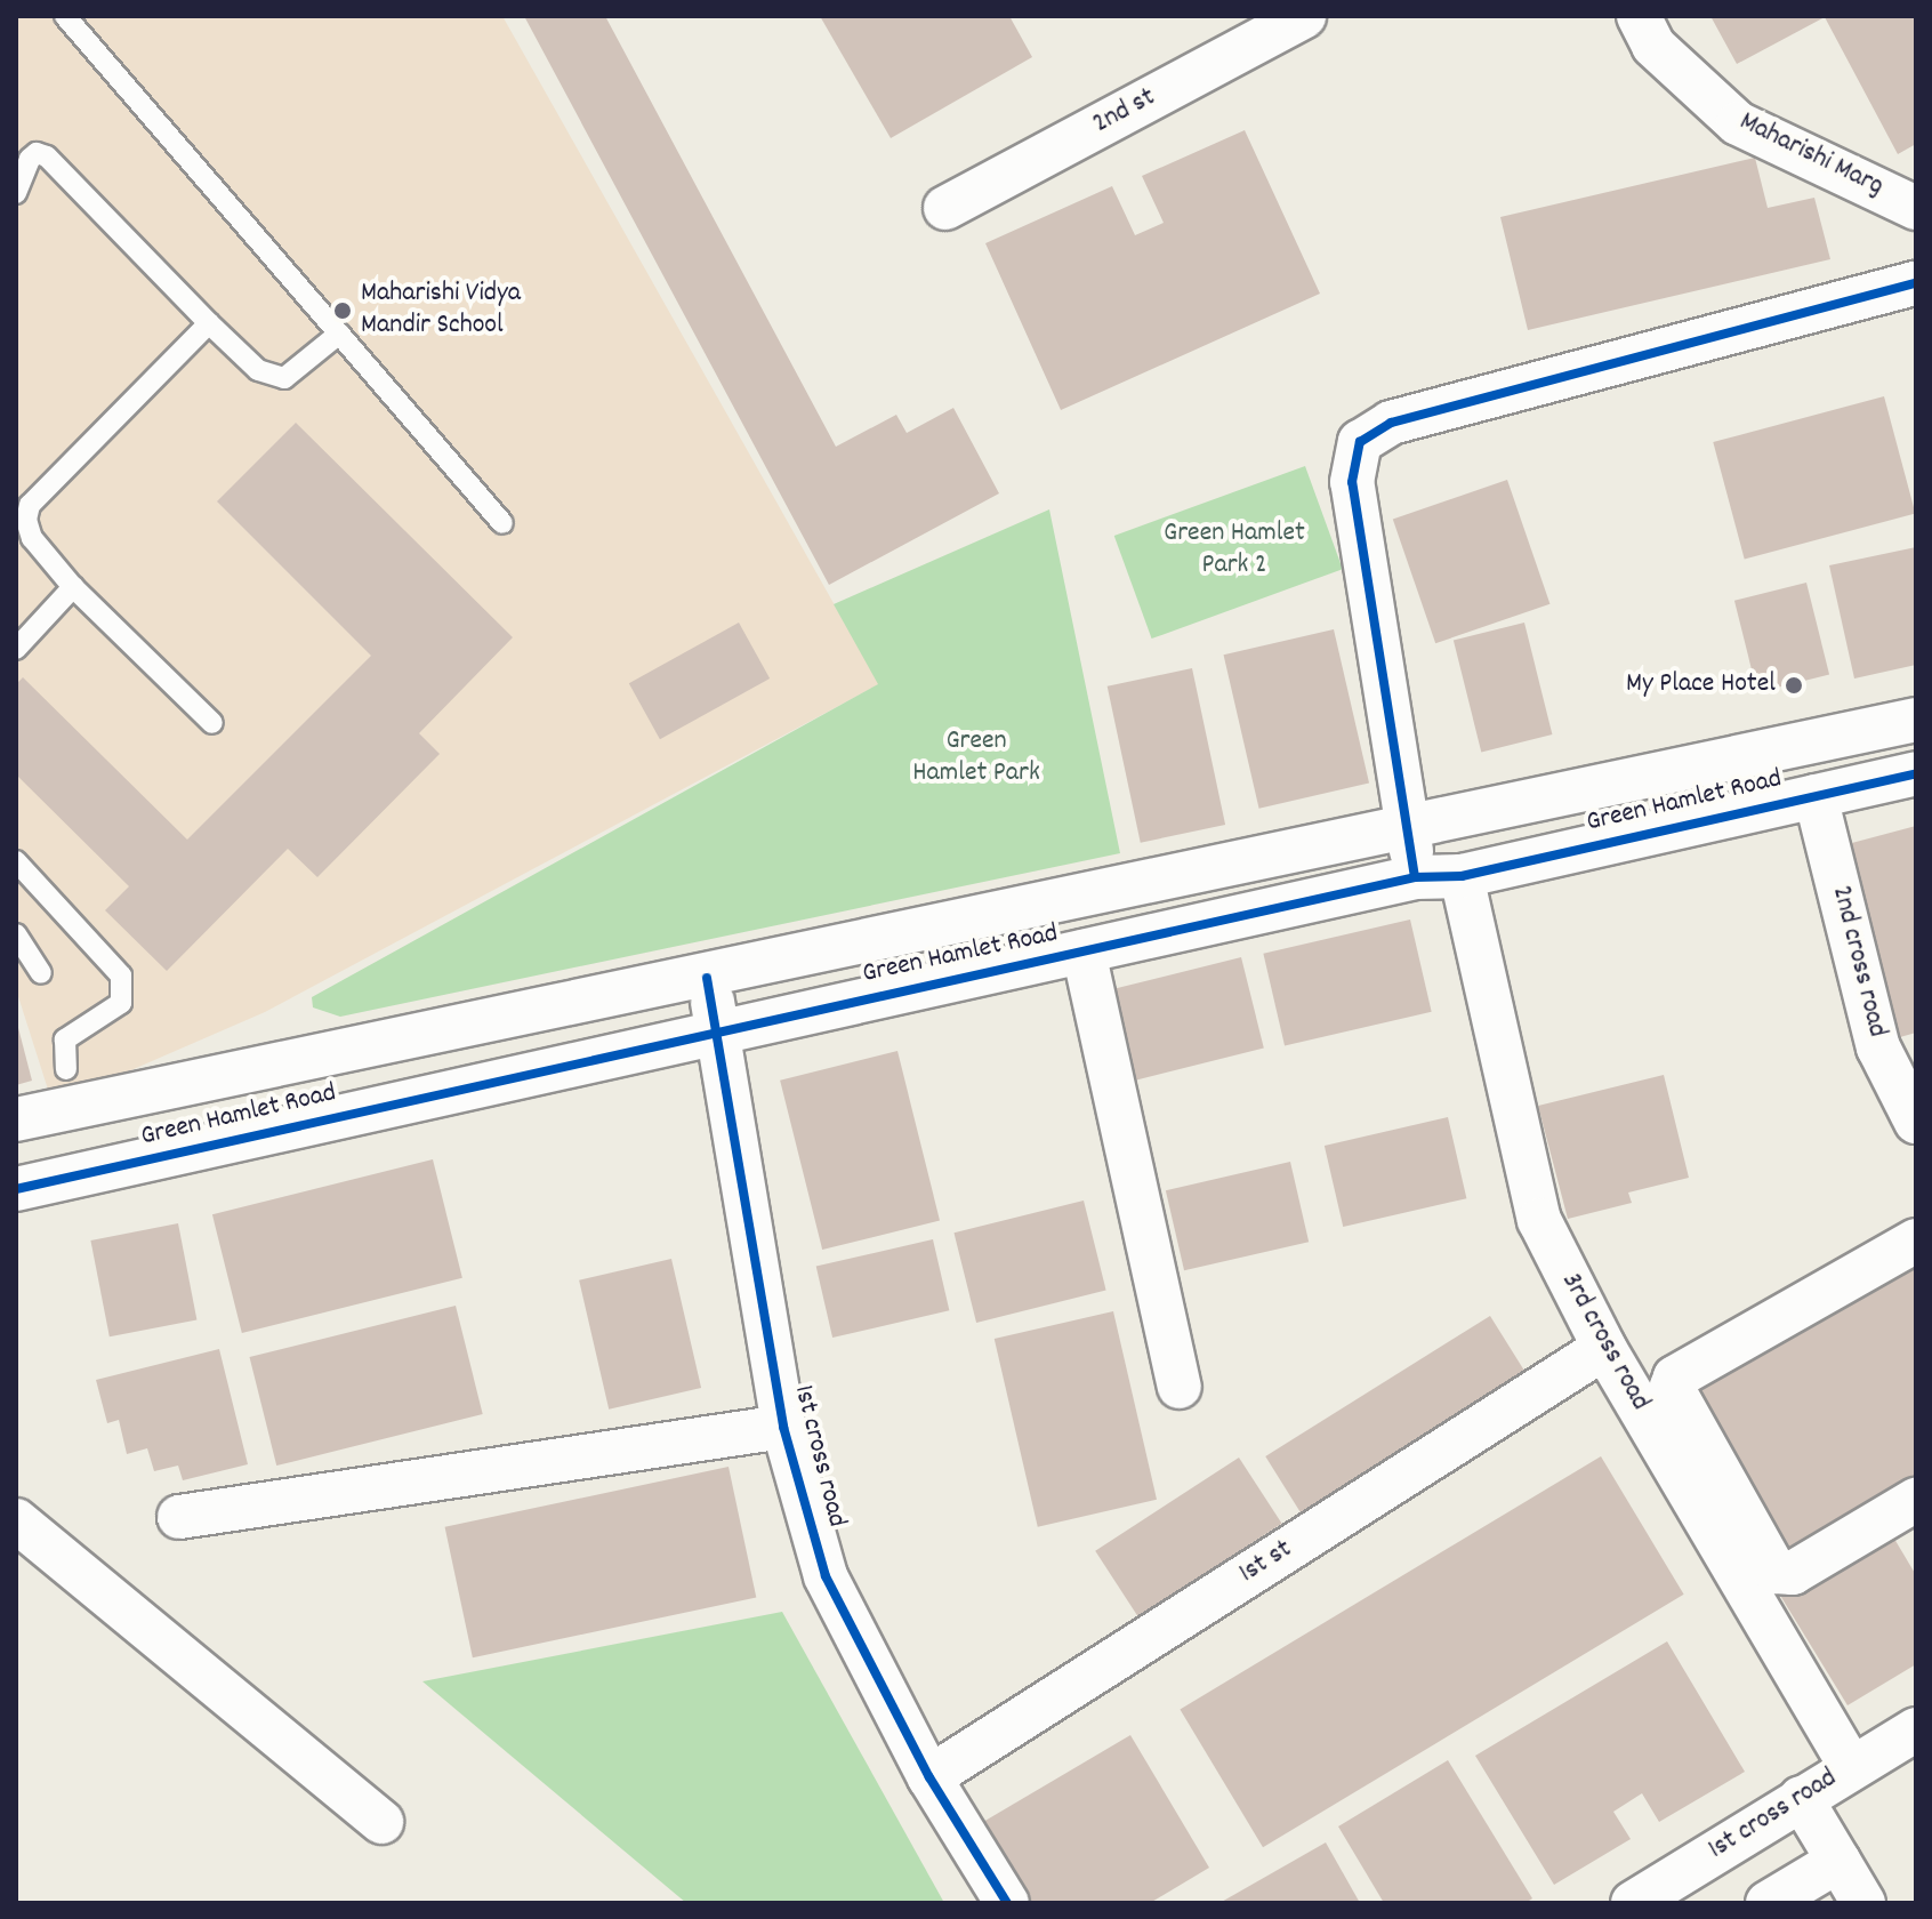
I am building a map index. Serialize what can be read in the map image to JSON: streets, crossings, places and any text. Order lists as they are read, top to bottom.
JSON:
{
  "streets": {
    "street": [
      "2nd st",
      "Maharishi Marg",
      "Green Hamlet Road",
      "2nd cross road",
      "3rd cross road",
      "1st cross road",
      "1st st"
    ]
  },
  "crossings": [
    ["Green Hamlet Road", "2nd cross road"],
    ["Green Hamlet Road", "3rd cross road"],
    ["Green Hamlet Road", "1st cross road"],
    ["3rd cross road", "1st cross road"],
    ["3rd cross road", "1st st"],
    ["1st cross road", "1st st"]
  ],
  "parks": ["Green Hamlet Park 2", "Green Hamlet Park"],
  "places": ["Maharishi Vidya Mandir School", "My Place Hotel"]
}
